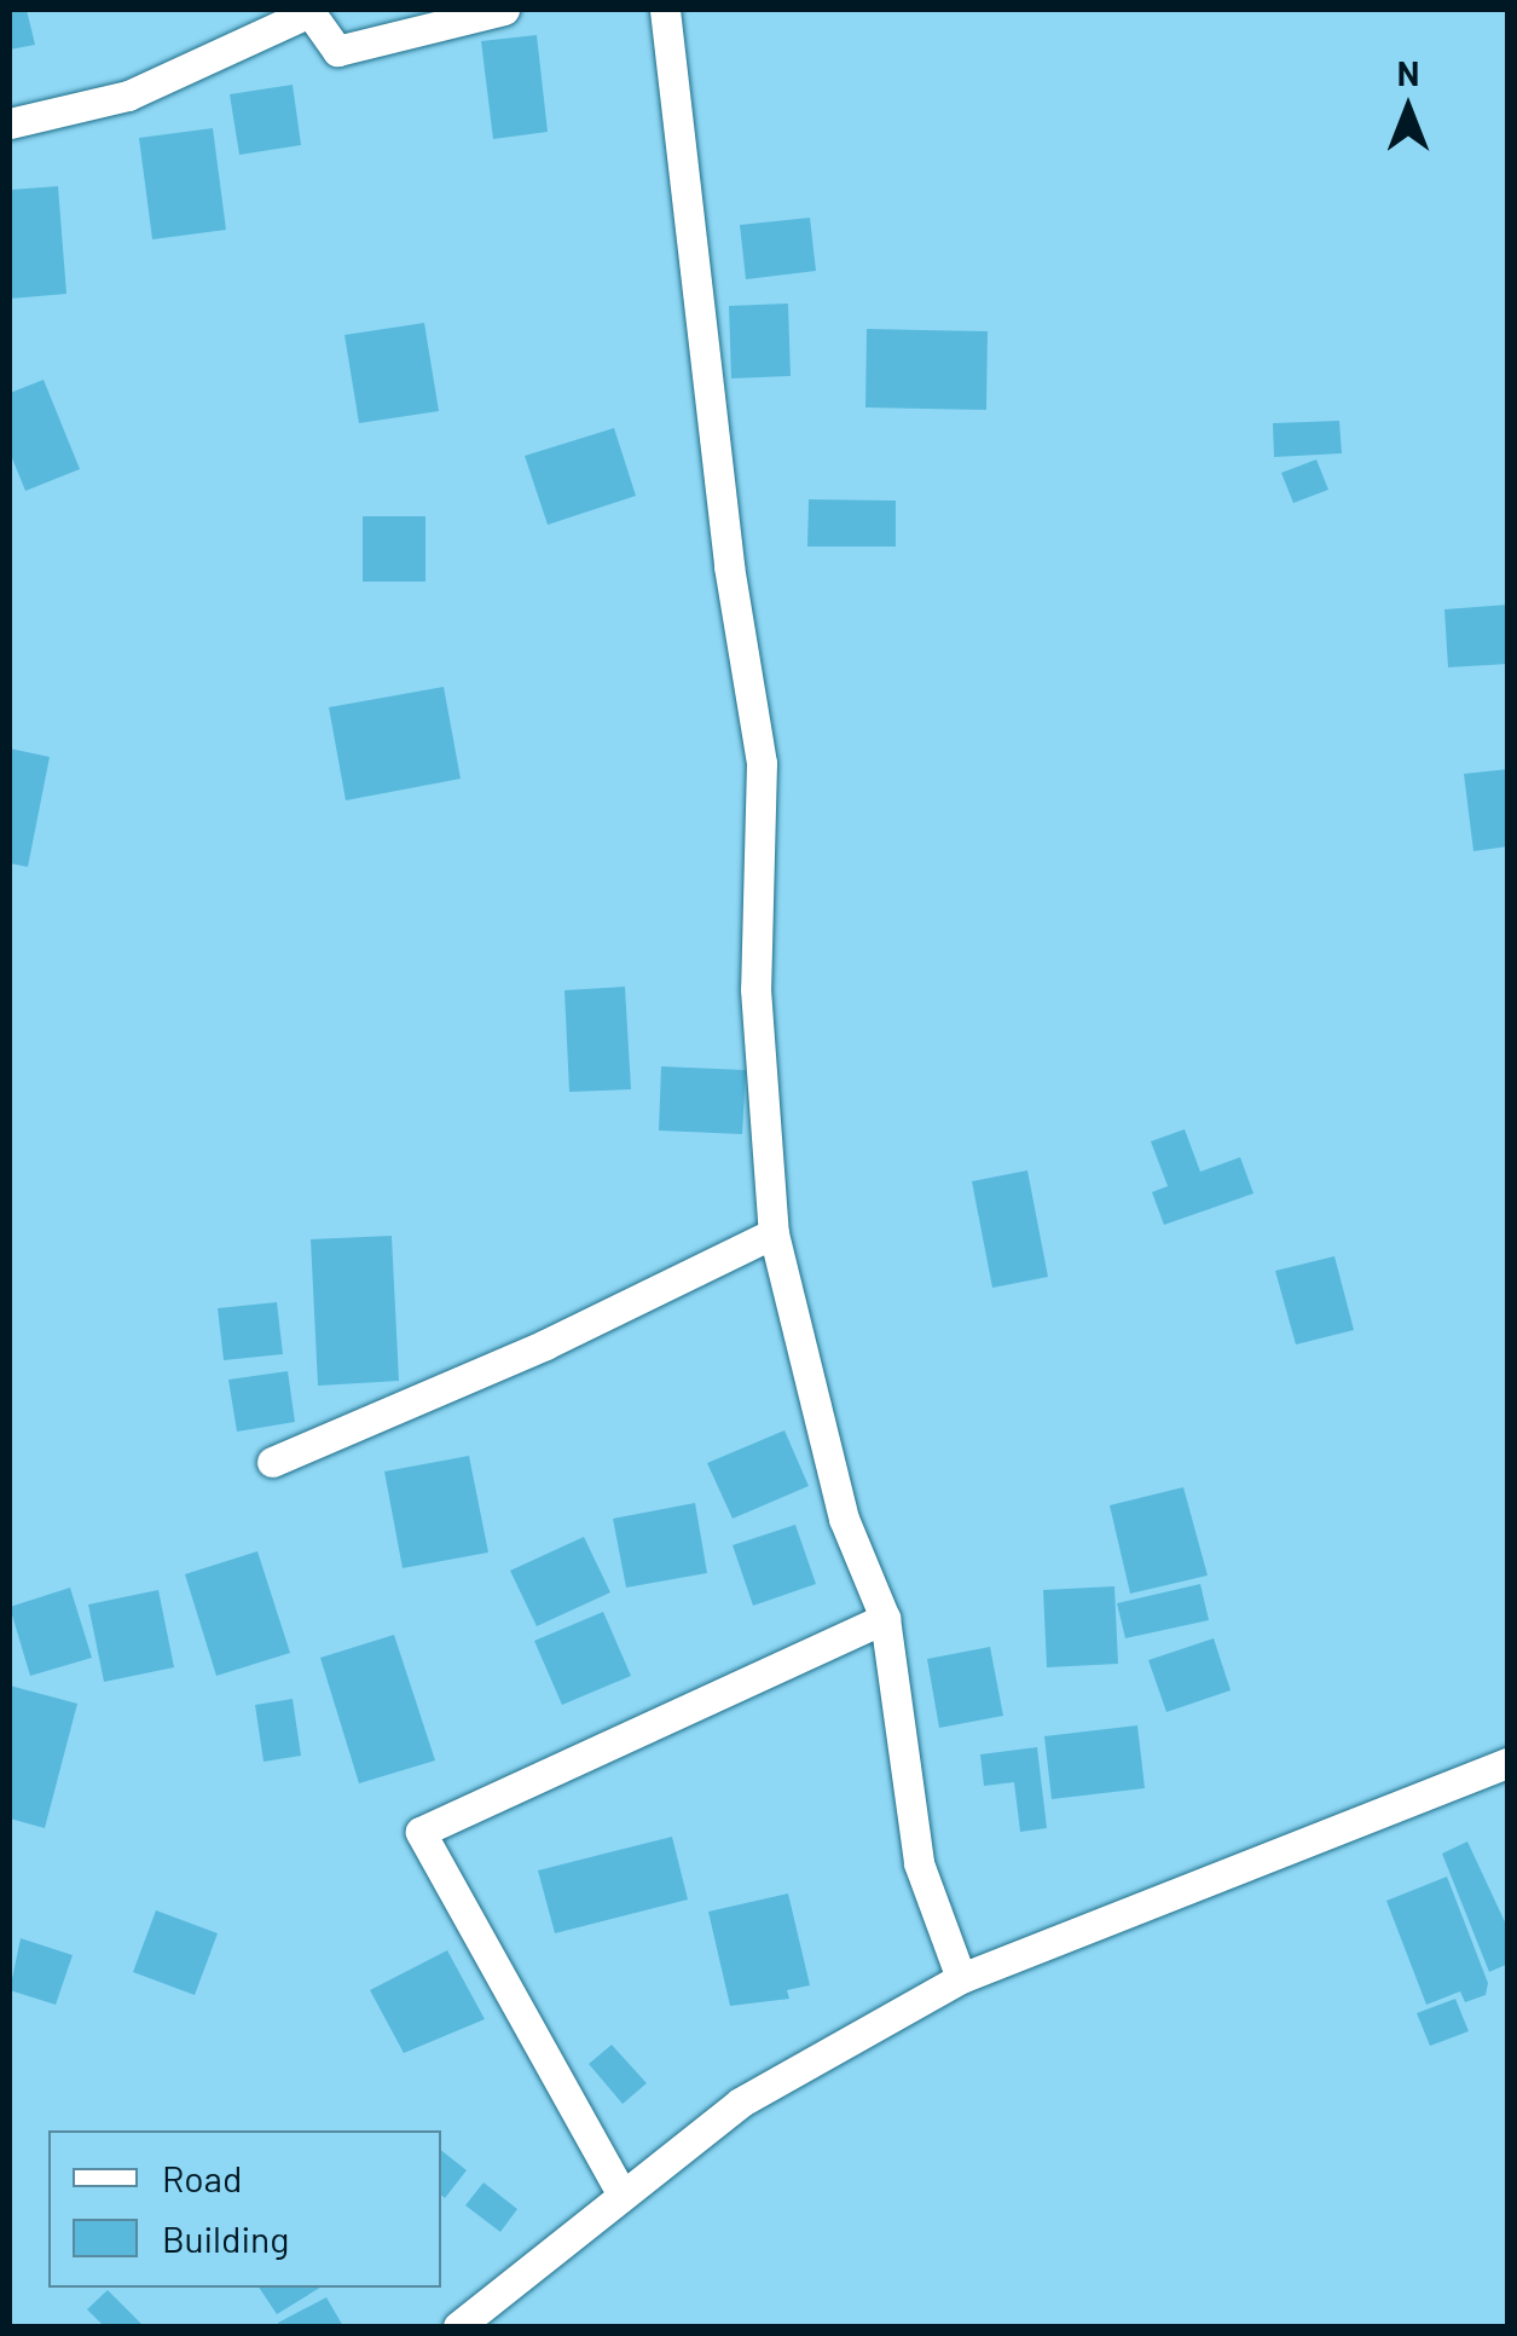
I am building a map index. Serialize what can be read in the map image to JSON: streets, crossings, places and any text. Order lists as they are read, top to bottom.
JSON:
{
  "legend": ["Road", "Building"],
  "north": "top"
}
